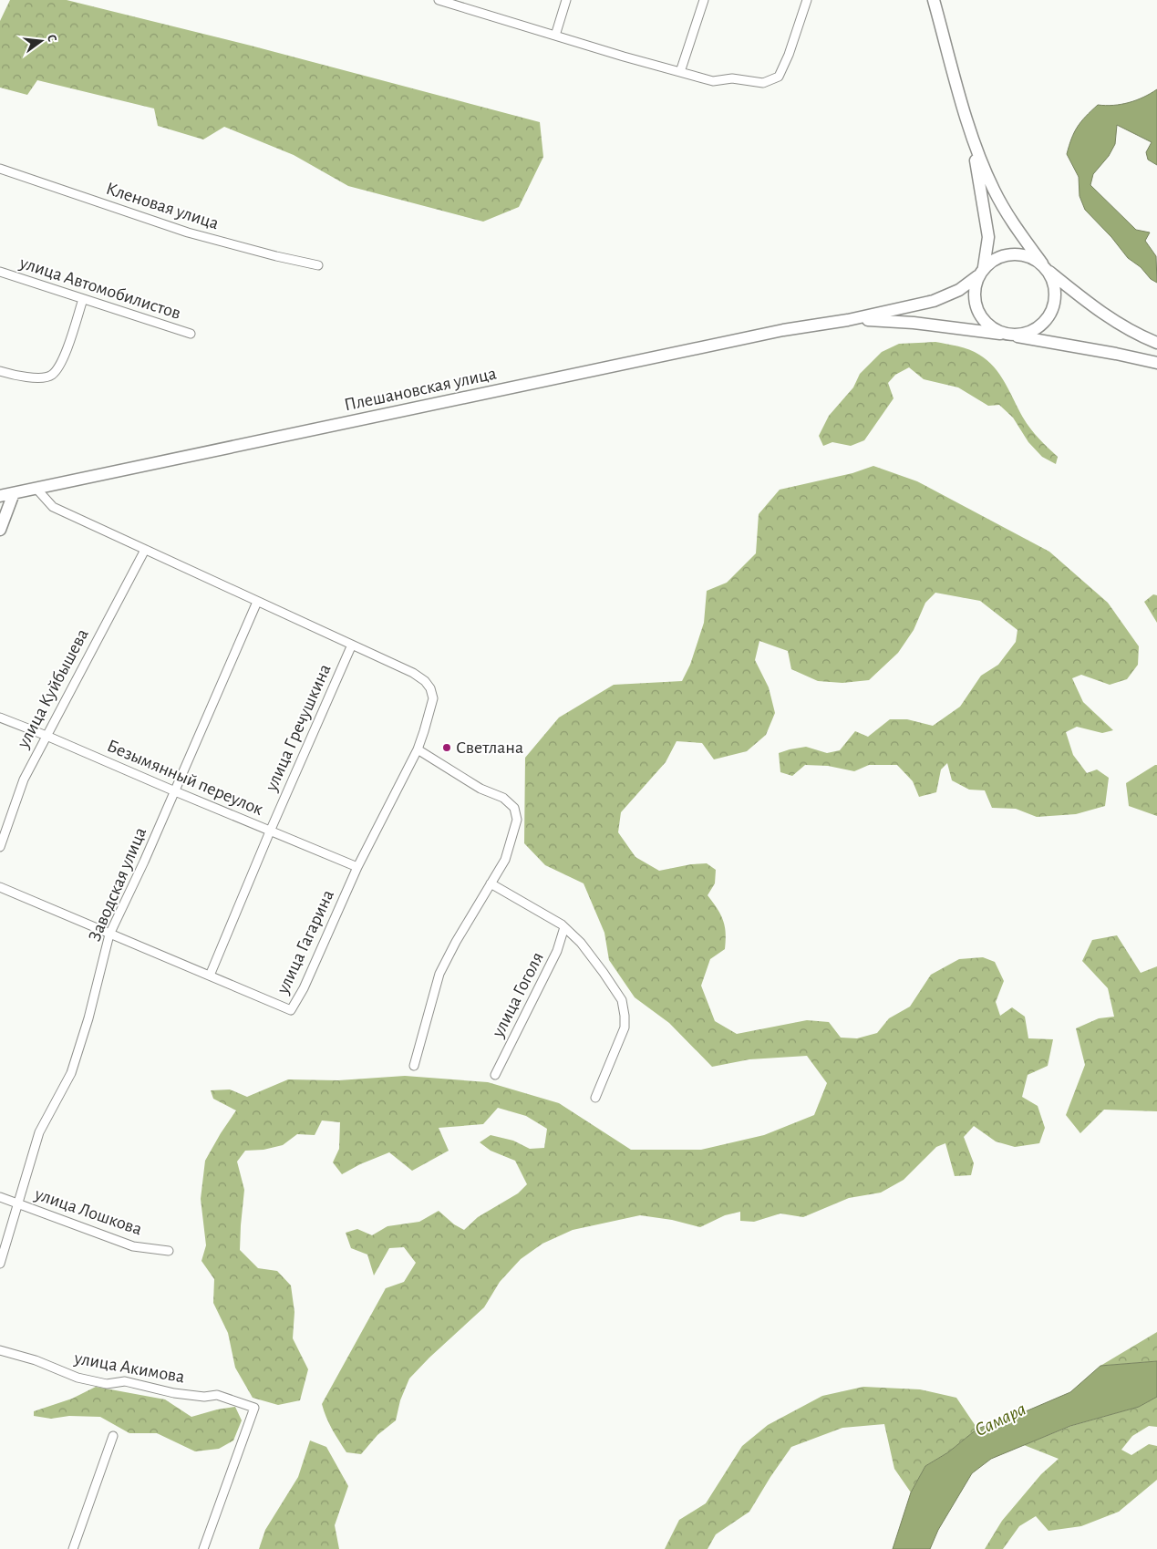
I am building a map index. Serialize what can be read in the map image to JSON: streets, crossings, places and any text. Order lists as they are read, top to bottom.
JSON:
{
  "streets": {
    "main road": ["Плешановская улица"],
    "street": [
      "Кленовая улица",
      "улица Автомобилистов",
      "улица Куйбышева",
      "улица Гречушкина",
      "Безымянный переулок",
      "Заводская улица",
      "улица Гагарина",
      "улица Гоголя",
      "улица Лошкова",
      "улица Акимова"
    ]
  },
  "crossings": [
    ["улица Куйбышева", "Безымянный переулок"],
    ["улица Гречушкина", "Безымянный переулок"],
    ["улица Гречушкина", "улица Гагарина"],
    ["Безымянный переулок", "Заводская улица"],
    ["Безымянный переулок", "улица Гагарина"],
    ["Заводская улица", "улица Гагарина"],
    ["Заводская улица", "улица Лошкова"]
  ],
  "water": ["Самара"],
  "places": ["Светлана"],
  "north": "right"
}
